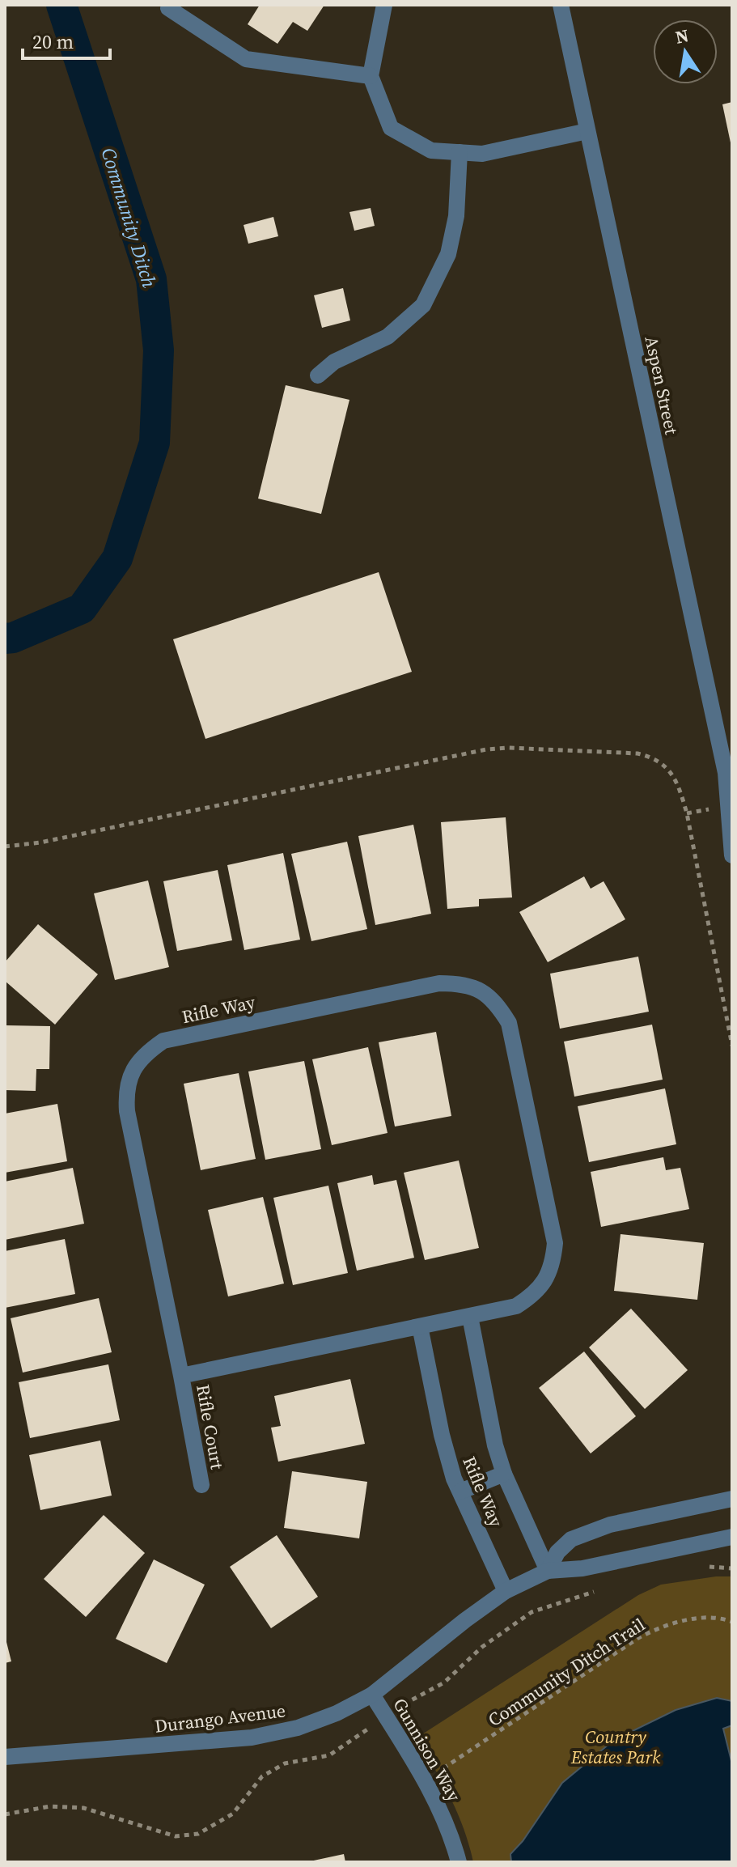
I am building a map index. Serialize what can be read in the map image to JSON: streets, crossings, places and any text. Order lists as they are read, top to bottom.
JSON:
{
  "streets": {
    "street": [
      "Aspen Street",
      "Rifle Way",
      "Rifle Court",
      "Durango Avenue",
      "Gunnison Way"
    ],
    "path": ["Community Ditch Trail"]
  },
  "crossings": [
    ["Rifle Way", "Rifle Court"],
    ["Rifle Way", "Durango Avenue"],
    ["Community Ditch Trail", "Gunnison Way"],
    ["Durango Avenue", "Gunnison Way"]
  ],
  "water": ["Community Ditch"],
  "parks": ["Country Estates Park"],
  "scale_bar": "20 m",
  "north": "top"
}
